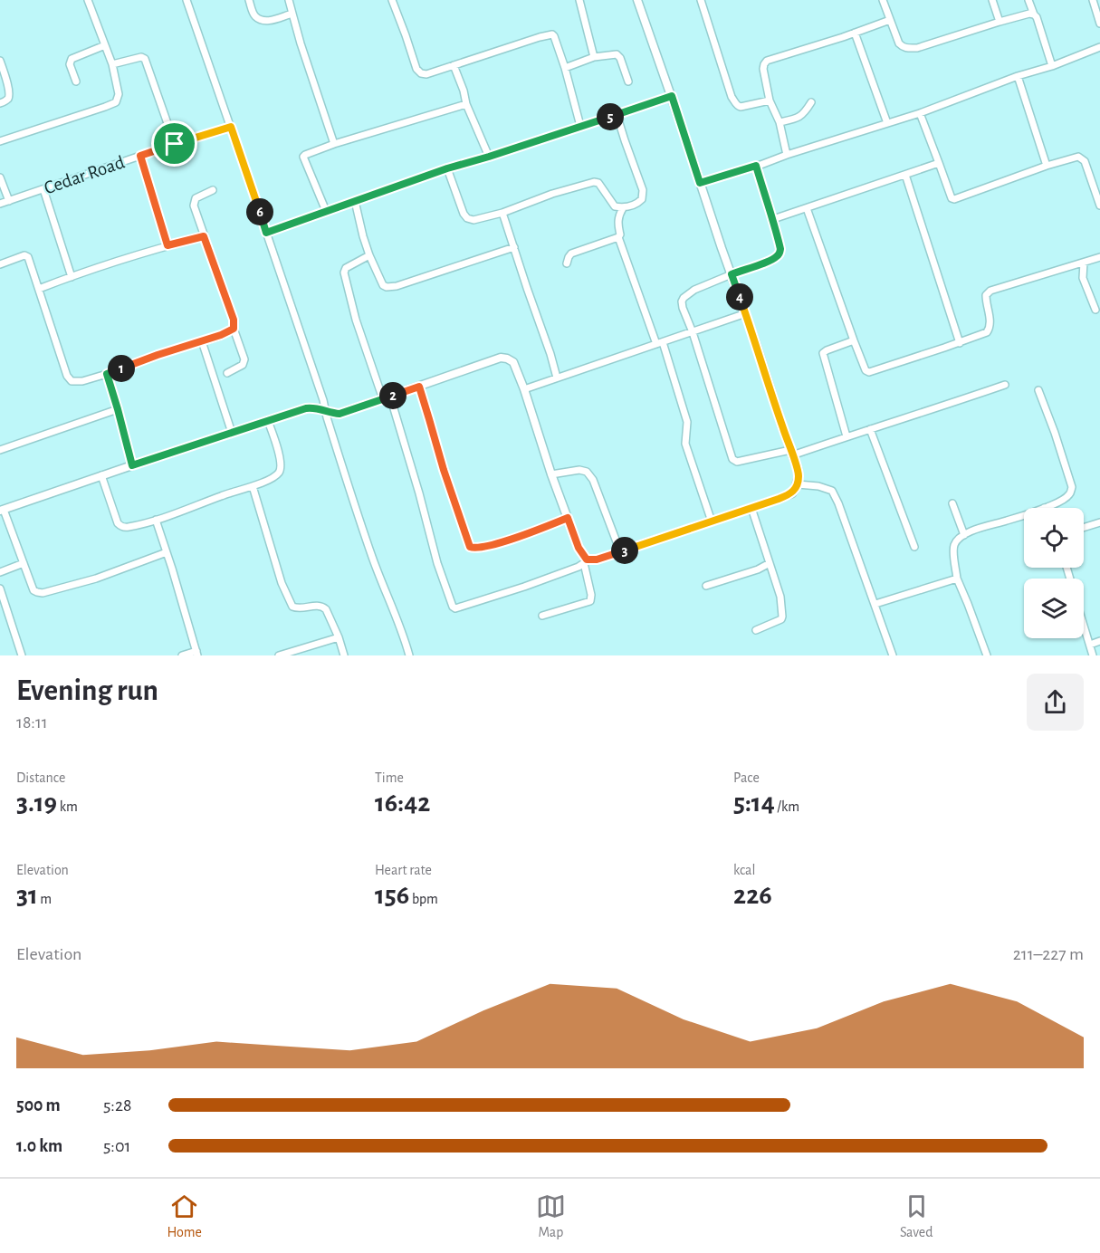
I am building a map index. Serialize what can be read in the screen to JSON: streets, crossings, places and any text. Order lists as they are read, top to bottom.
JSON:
{
  "streets": {
    "street": ["Cedar Road"]
  },
  "page": {
    "pins": [
      "5",
      "6",
      "4",
      "1",
      "2",
      "3"
    ],
    "heading": ["Evening run", "18:11"],
    "stats": [
      ["Distance", "3.19 km"],
      ["Time", "16:42"],
      ["Pace", "5:14 /km"],
      ["Elevation", "31 m"],
      ["Heart rate", "156 bpm"],
      ["kcal", "226"]
    ],
    "chart": ["Elevation", "211–227 m"],
    "list": [
      {
        "name": "500 m",
        "note": "5:28"
      },
      {
        "name": "1.0 km",
        "note": "5:01"
      }
    ],
    "tabs": ["Home", "Map", "Saved"]
  }
}
